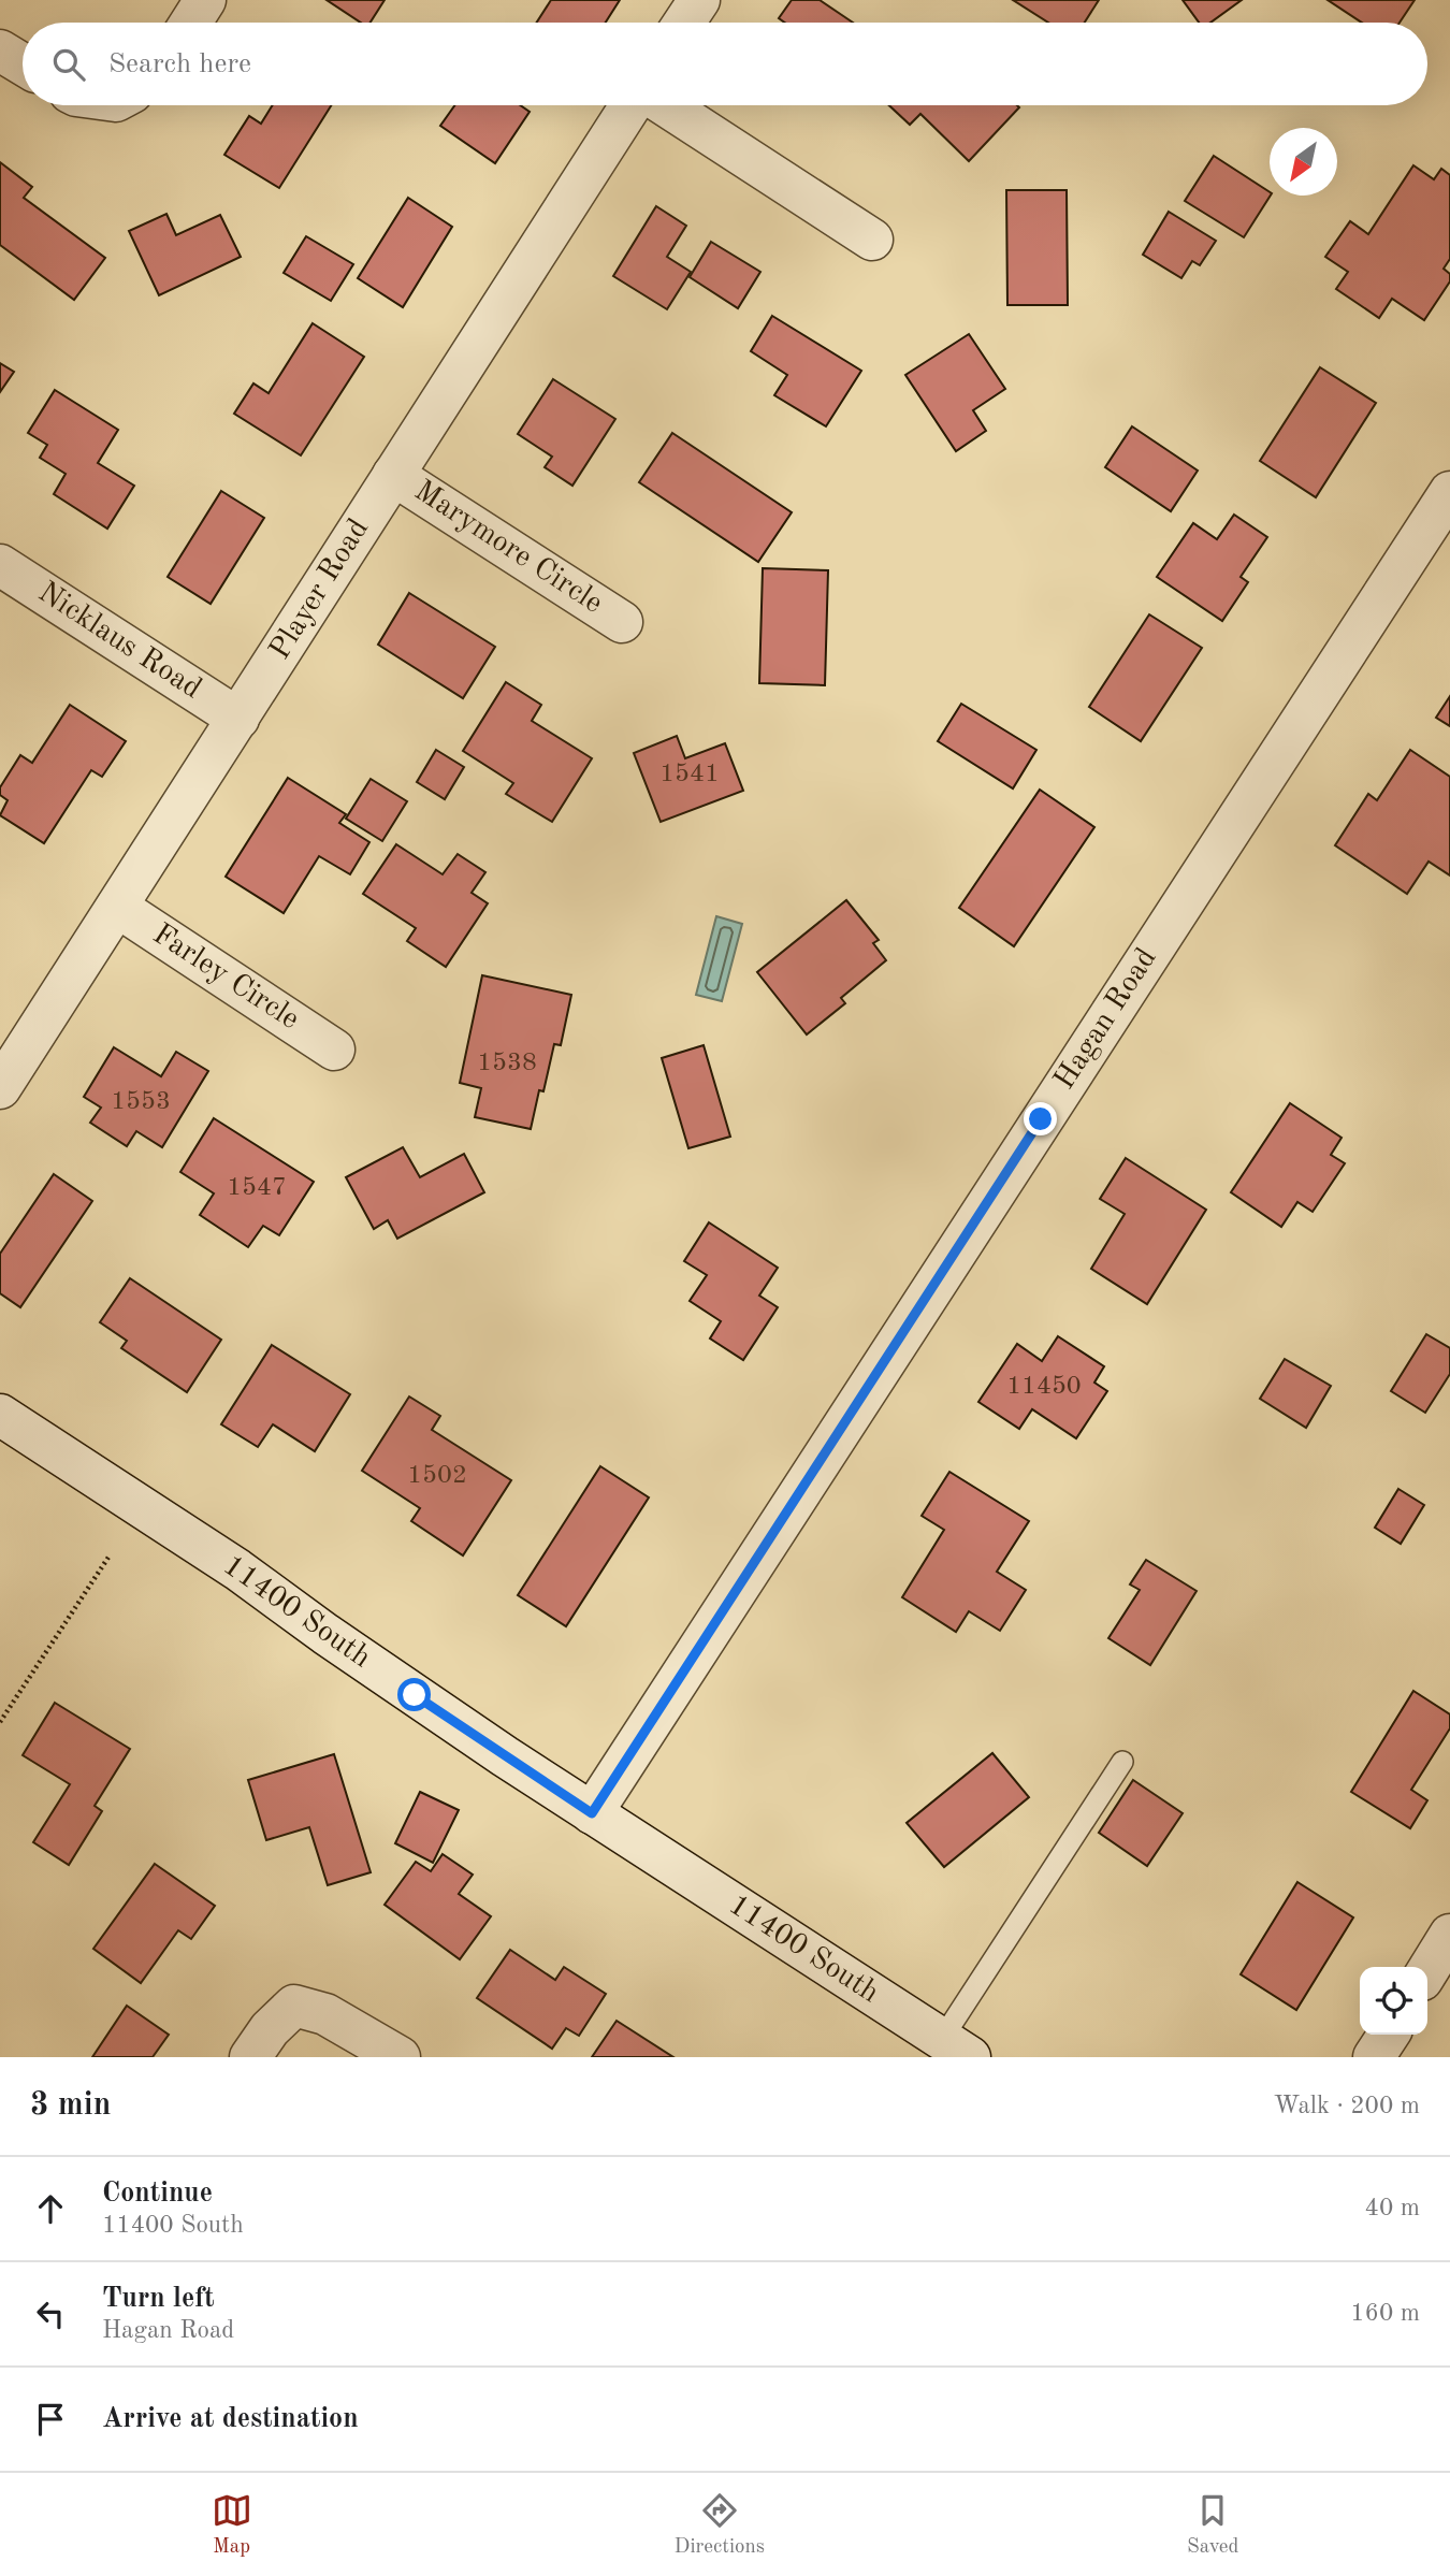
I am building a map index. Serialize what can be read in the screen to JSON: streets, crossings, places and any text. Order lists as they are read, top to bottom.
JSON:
{
  "streets": {
    "street": [
      "Marymore Circle",
      "Player Road",
      "Nicklaus Road",
      "Farley Circle",
      "Hagan Road",
      "11400 South"
    ]
  },
  "crossings": [
    ["Marymore Circle", "Player Road"],
    ["Player Road", "Nicklaus Road"],
    ["Player Road", "Farley Circle"],
    ["Hagan Road", "11400 South"]
  ],
  "house_numbers": [
    "1541",
    "1538",
    "1553",
    "1547",
    "11450",
    "1502"
  ],
  "north": "bottom left",
  "page": {
    "search": "Search here",
    "heading": ["3 min", "Walk · 200 m"],
    "list": [
      ["Continue", "11400 South", "40 m"],
      ["Turn left", "Hagan Road", "160 m"],
      "Arrive at destination"
    ],
    "nav": ["Map", "Directions", "Saved"]
  }
}
